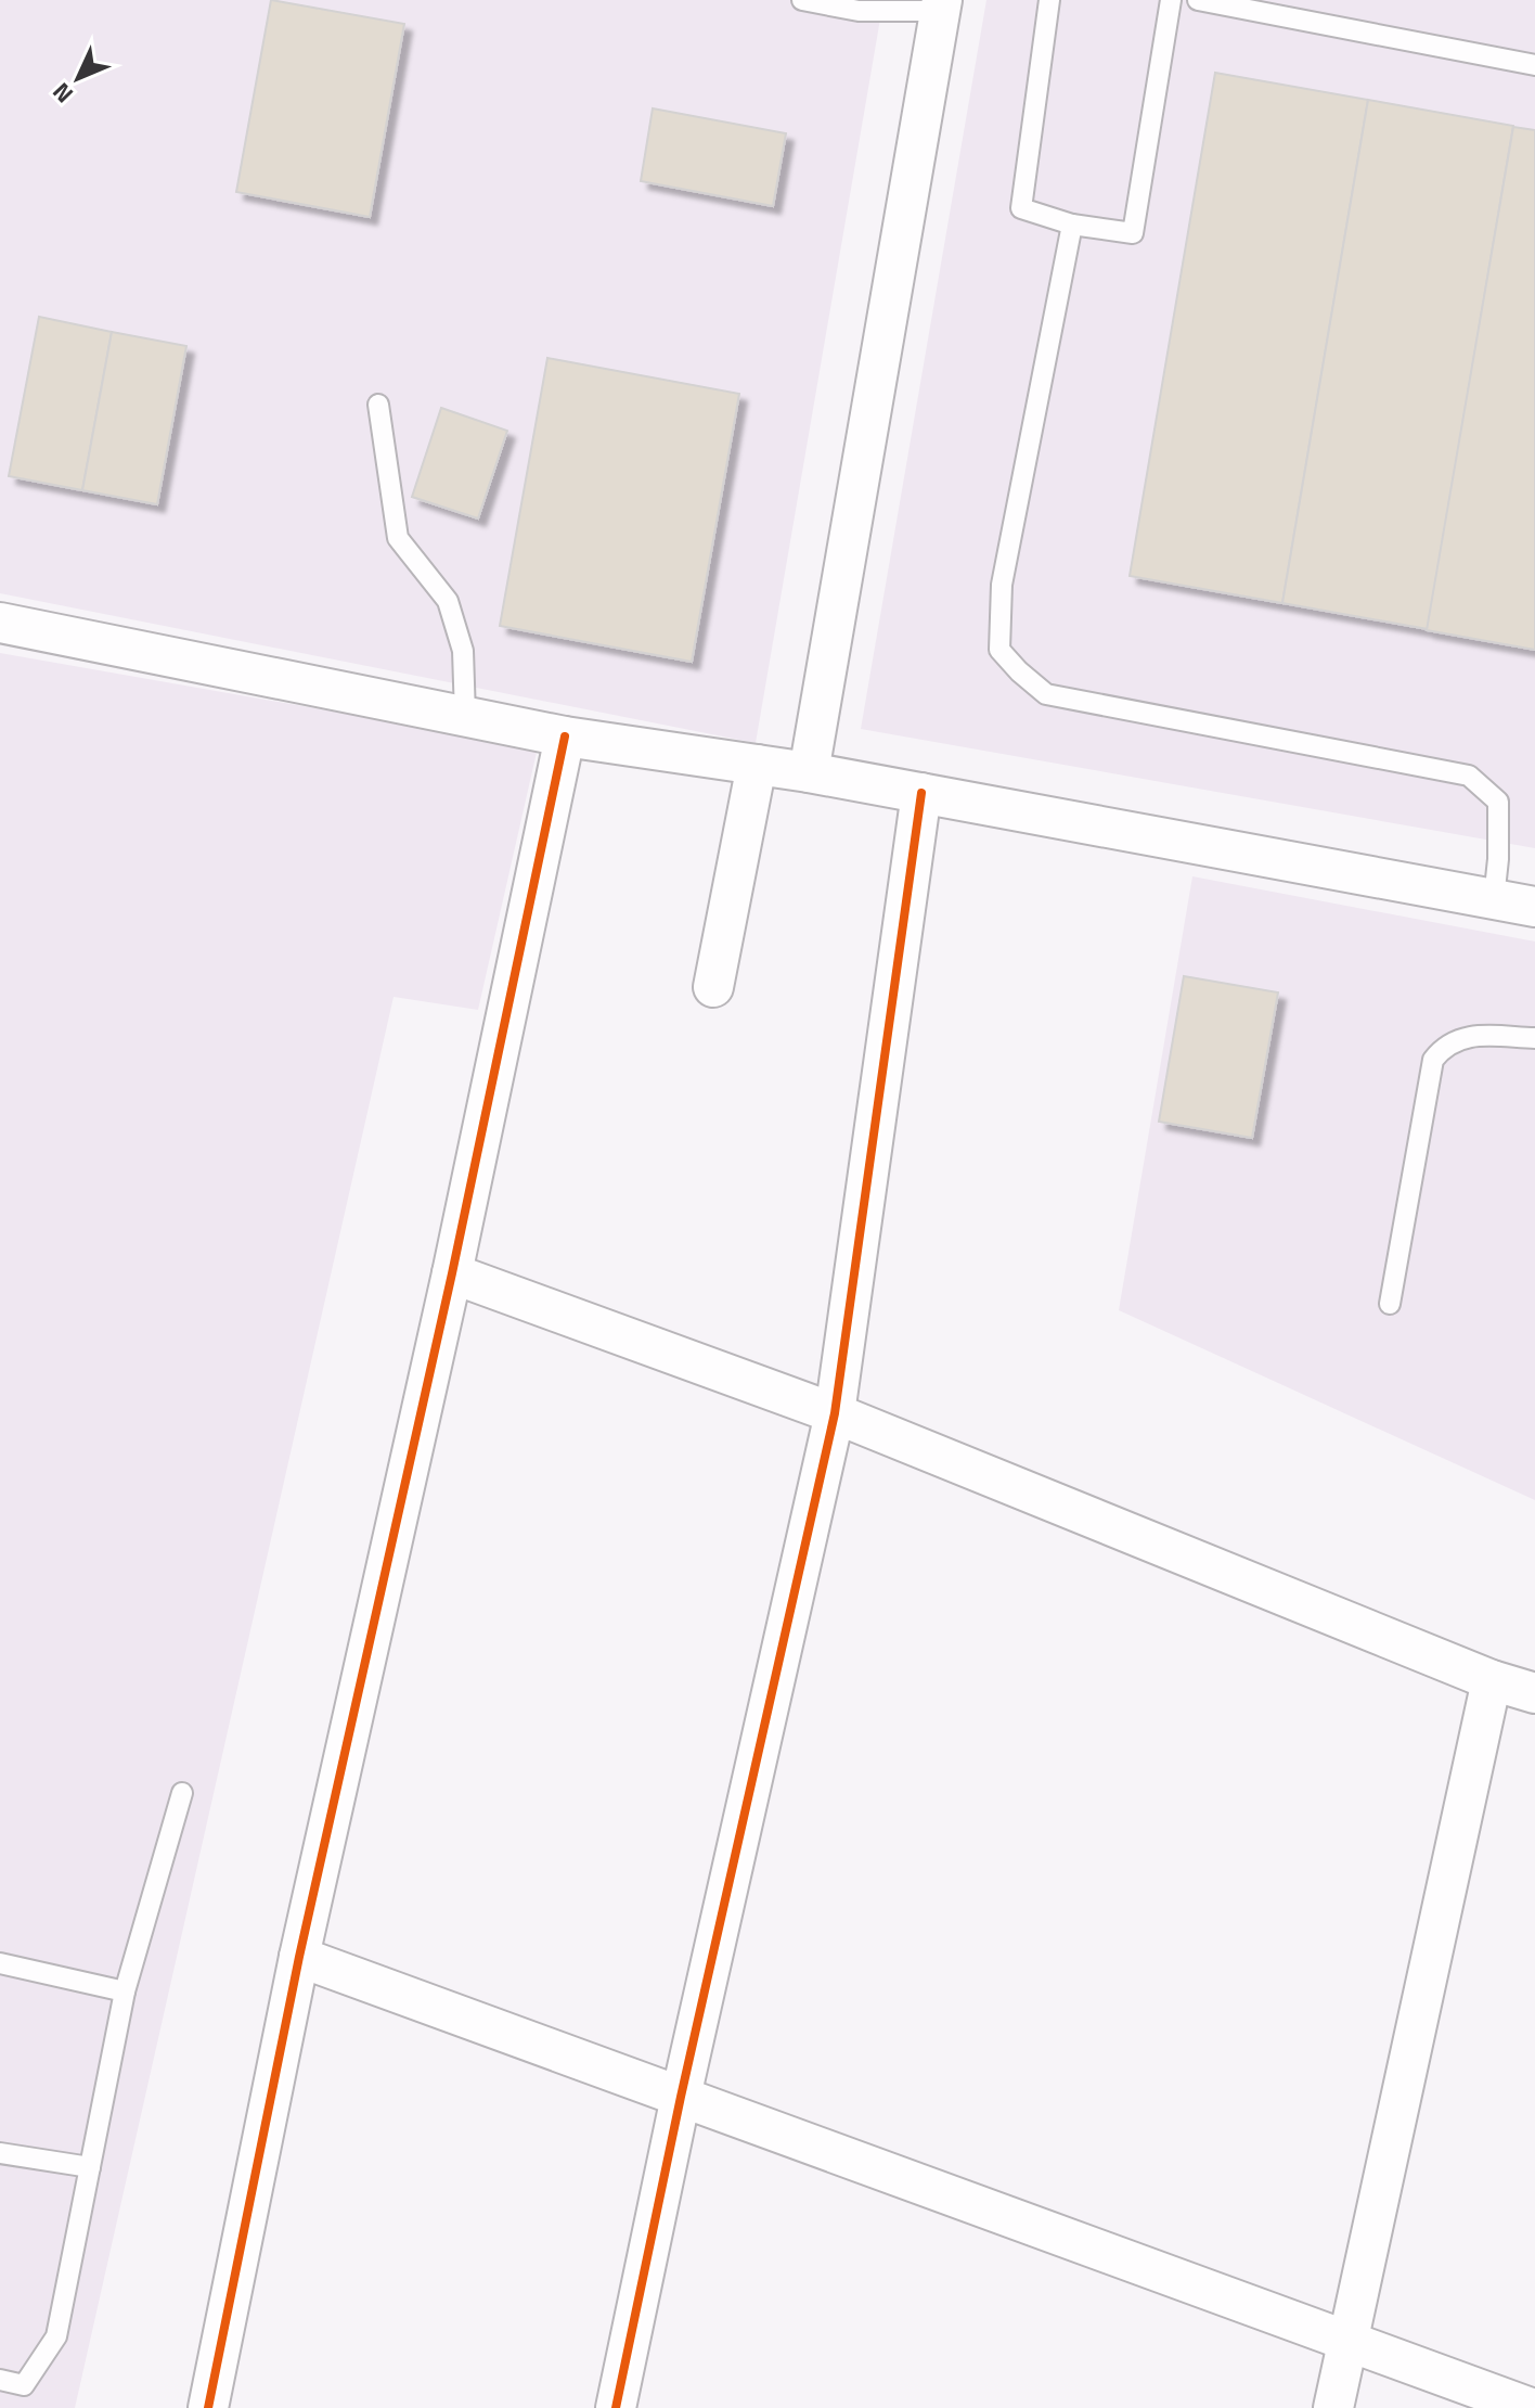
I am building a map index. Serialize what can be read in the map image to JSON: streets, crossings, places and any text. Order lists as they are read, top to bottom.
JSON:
{
  "north": "bottom left"
}
